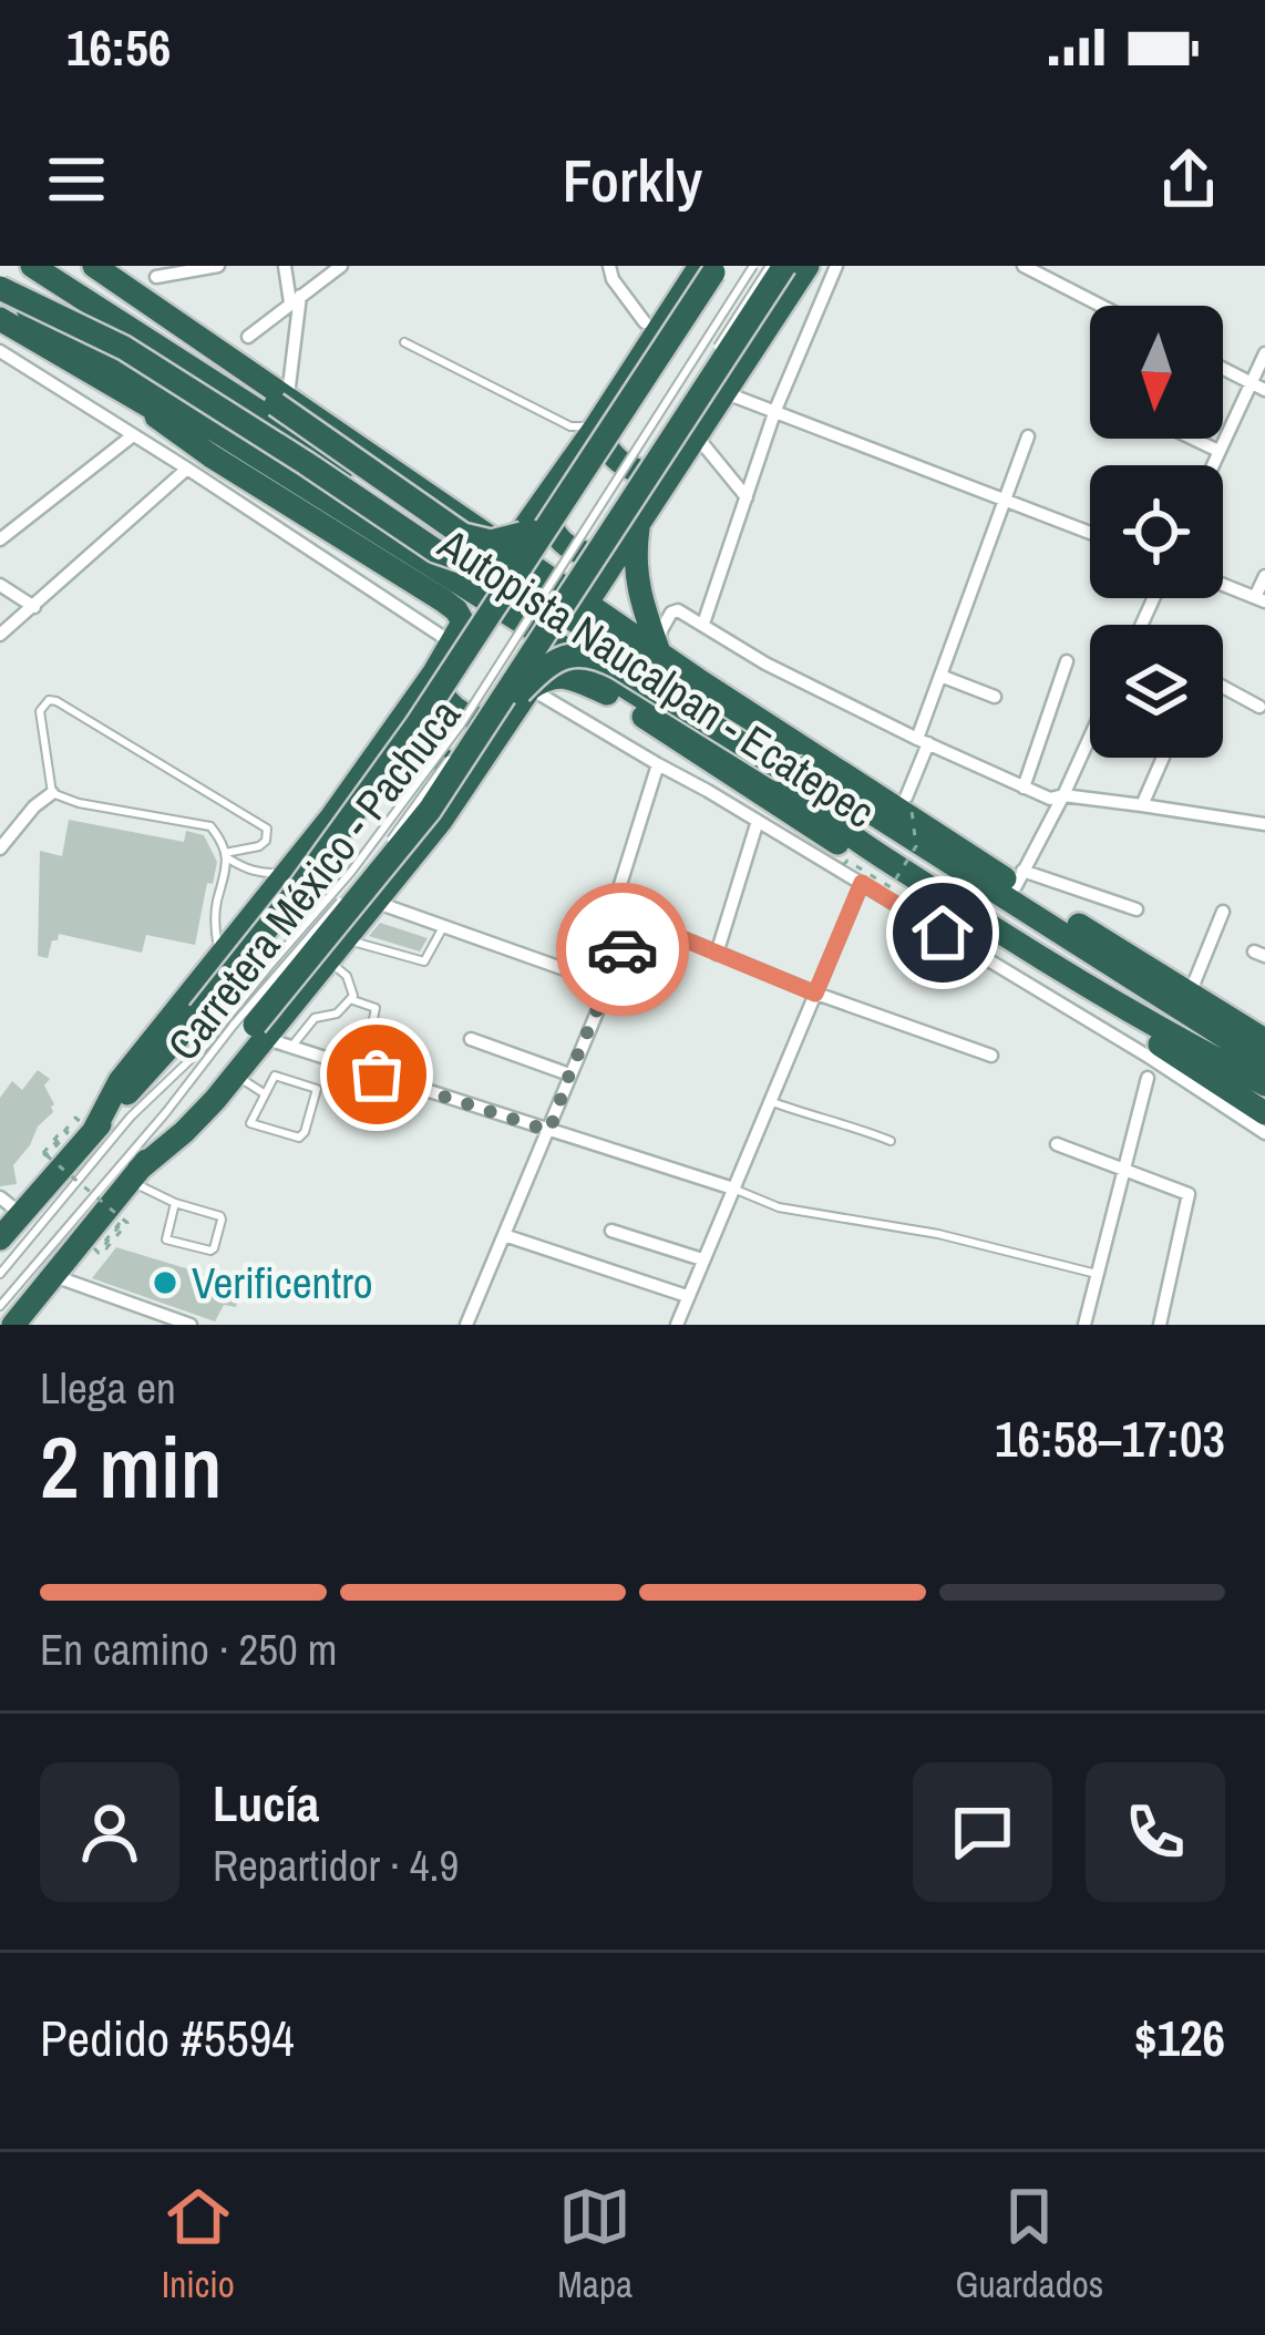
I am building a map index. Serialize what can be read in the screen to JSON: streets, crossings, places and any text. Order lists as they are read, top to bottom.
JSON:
{
  "streets": {
    "highway": ["Autopista Naucalpan - Ecatepec", "Carretera México - Pachuca"]
  },
  "places": ["Verificentro"],
  "north": "bottom",
  "page": {
    "status": "16:56",
    "header": "Forkly",
    "heading": ["2 min", "Llega en", "16:58–17:03"],
    "panel": [
      "Lucía",
      "Repartidor · 4.9",
      "Pedido #5594",
      "$126"
    ],
    "bar": "En camino · 250 m",
    "tabs": ["Inicio", "Mapa", "Guardados"]
  }
}
